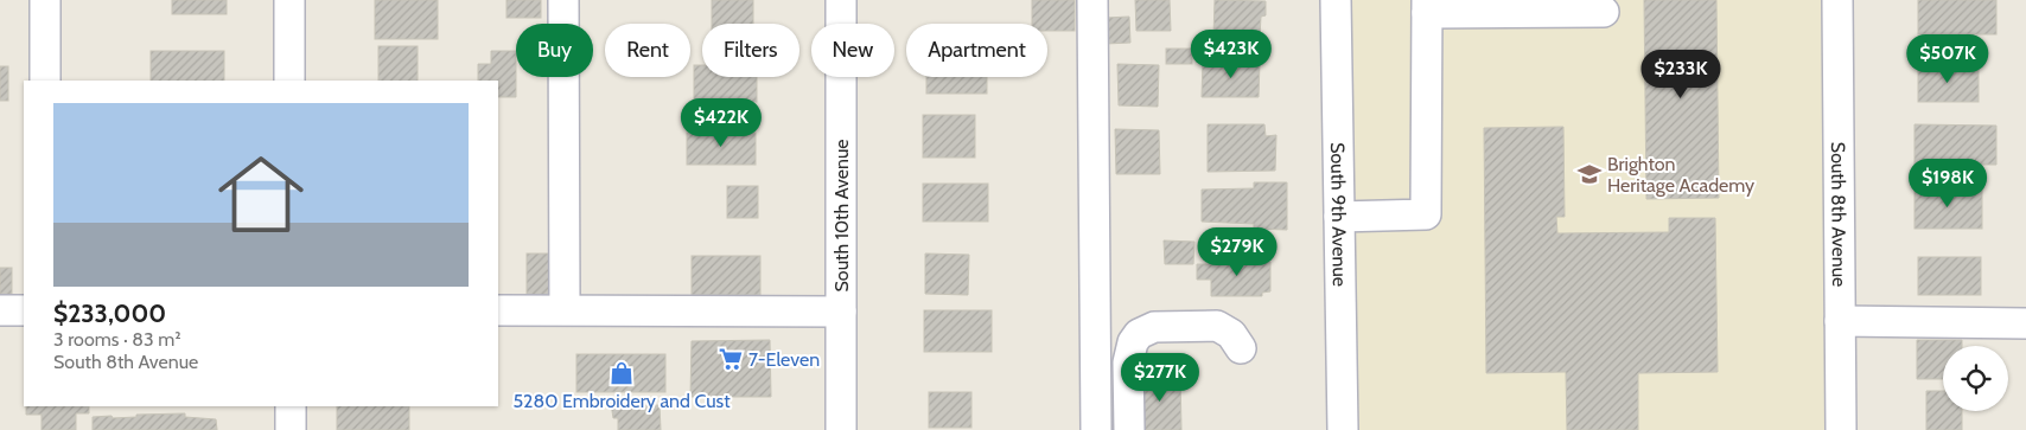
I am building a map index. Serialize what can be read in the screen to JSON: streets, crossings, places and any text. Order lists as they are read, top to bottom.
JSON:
{
  "streets": {
    "street": ["South 10th Avenue", "South 9th Avenue", "South 8th Avenue"]
  },
  "places": {
    "school or university": ["Brighton Heritage Academy"],
    "supermarket": ["7-Eleven"],
    "shop": ["5280 Embroidery and Cust"]
  },
  "page": {
    "chip": [
      "Buy",
      "Rent",
      "Filters",
      "New",
      "Apartment"
    ],
    "price": [
      "$423K",
      "$507K",
      "$233K",
      "$422K",
      "$198K",
      "$279K",
      "$277K"
    ],
    "list": [
      {
        "name": "$233,000",
        "note": "3 rooms · 83 m² · South 8th Avenue"
      }
    ]
  }
}
